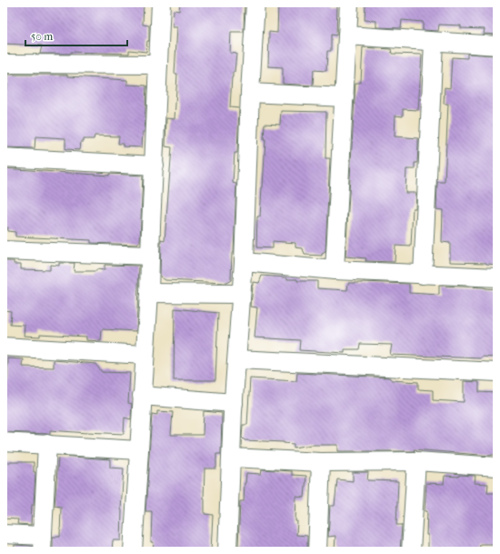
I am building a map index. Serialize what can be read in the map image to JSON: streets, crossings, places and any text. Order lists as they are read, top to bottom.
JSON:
{
  "scale_bar": "50 m"
}
